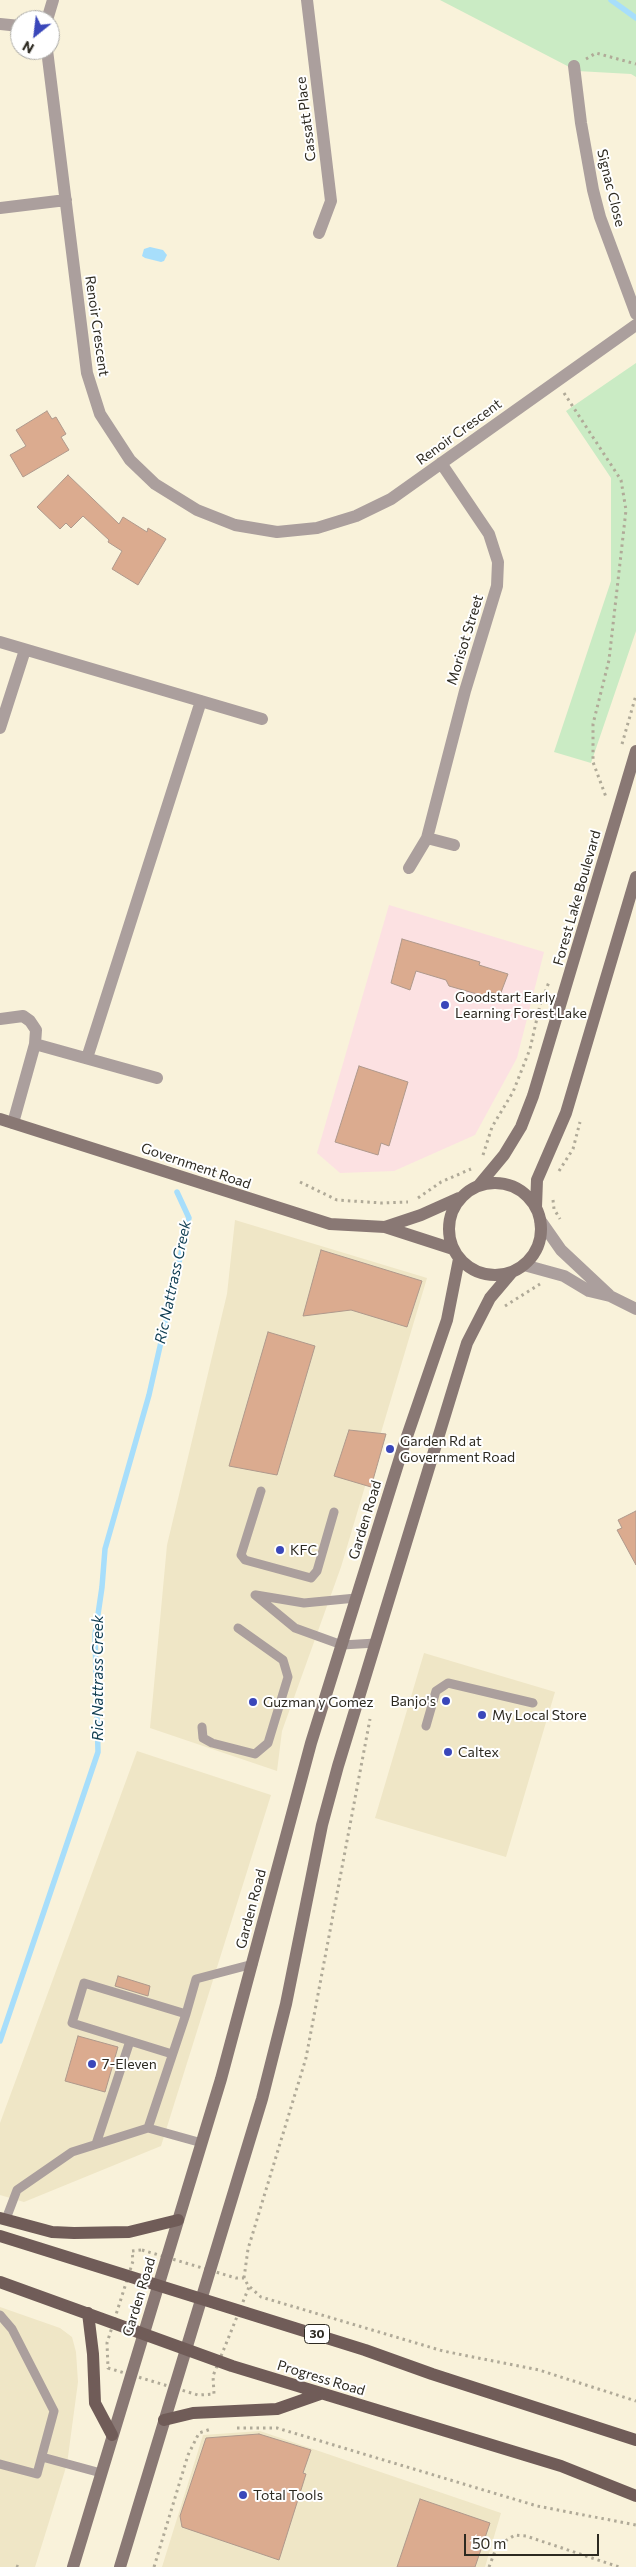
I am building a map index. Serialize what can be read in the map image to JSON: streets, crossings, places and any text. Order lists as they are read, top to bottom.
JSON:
{
  "streets": {
    "main road": [
      "Forest Lake Boulevard",
      "Government Road",
      "Garden Road",
      "30",
      "Progress Road"
    ],
    "street": [
      "Cassatt Place",
      "Signac Close",
      "Renoir Crescent",
      "Morisot Street"
    ]
  },
  "crossings": [
    ["Renoir Crescent", "Morisot Street"],
    ["Forest Lake Boulevard", "Government Road"],
    ["Forest Lake Boulevard", "Garden Road"],
    ["Government Road", "Garden Road"],
    ["Garden Road", "30"],
    ["Garden Road", "Progress Road"]
  ],
  "water": ["Ric Nattrass Creek"],
  "places": [
    "Goodstart Early Learning Forest Lake",
    "Garden Rd at Government Road",
    "KFC",
    "Banjo's",
    "Guzman y Gomez",
    "My Local Store",
    "Caltex",
    "7-Eleven",
    "Total Tools"
  ],
  "scale_bar": "50 m",
  "north": "bottom left"
}
